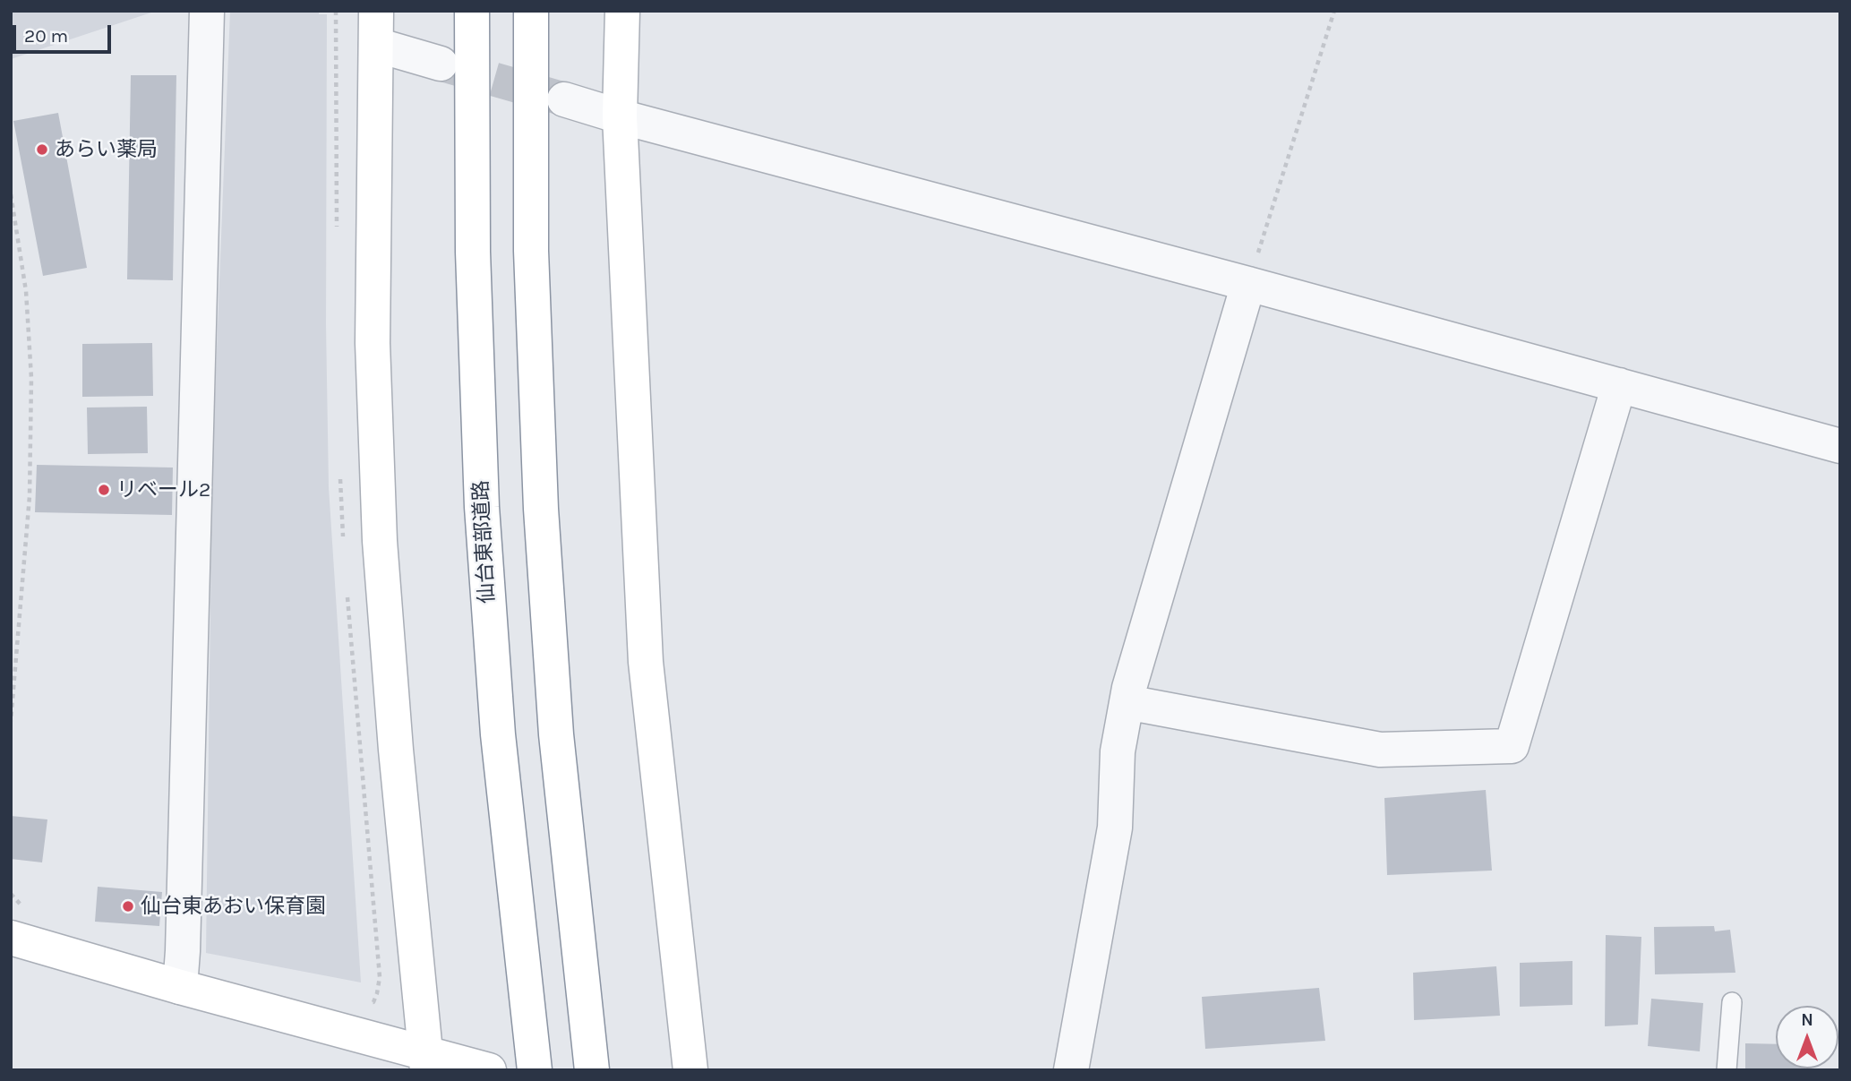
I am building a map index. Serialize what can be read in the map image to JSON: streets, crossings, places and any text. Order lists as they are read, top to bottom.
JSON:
{
  "streets": {
    "main road": ["仙台東部道路"]
  },
  "places": ["あらい薬局", "リベール2", "仙台東あおい保育園"],
  "scale_bar": "20 m",
  "north": "top"
}
